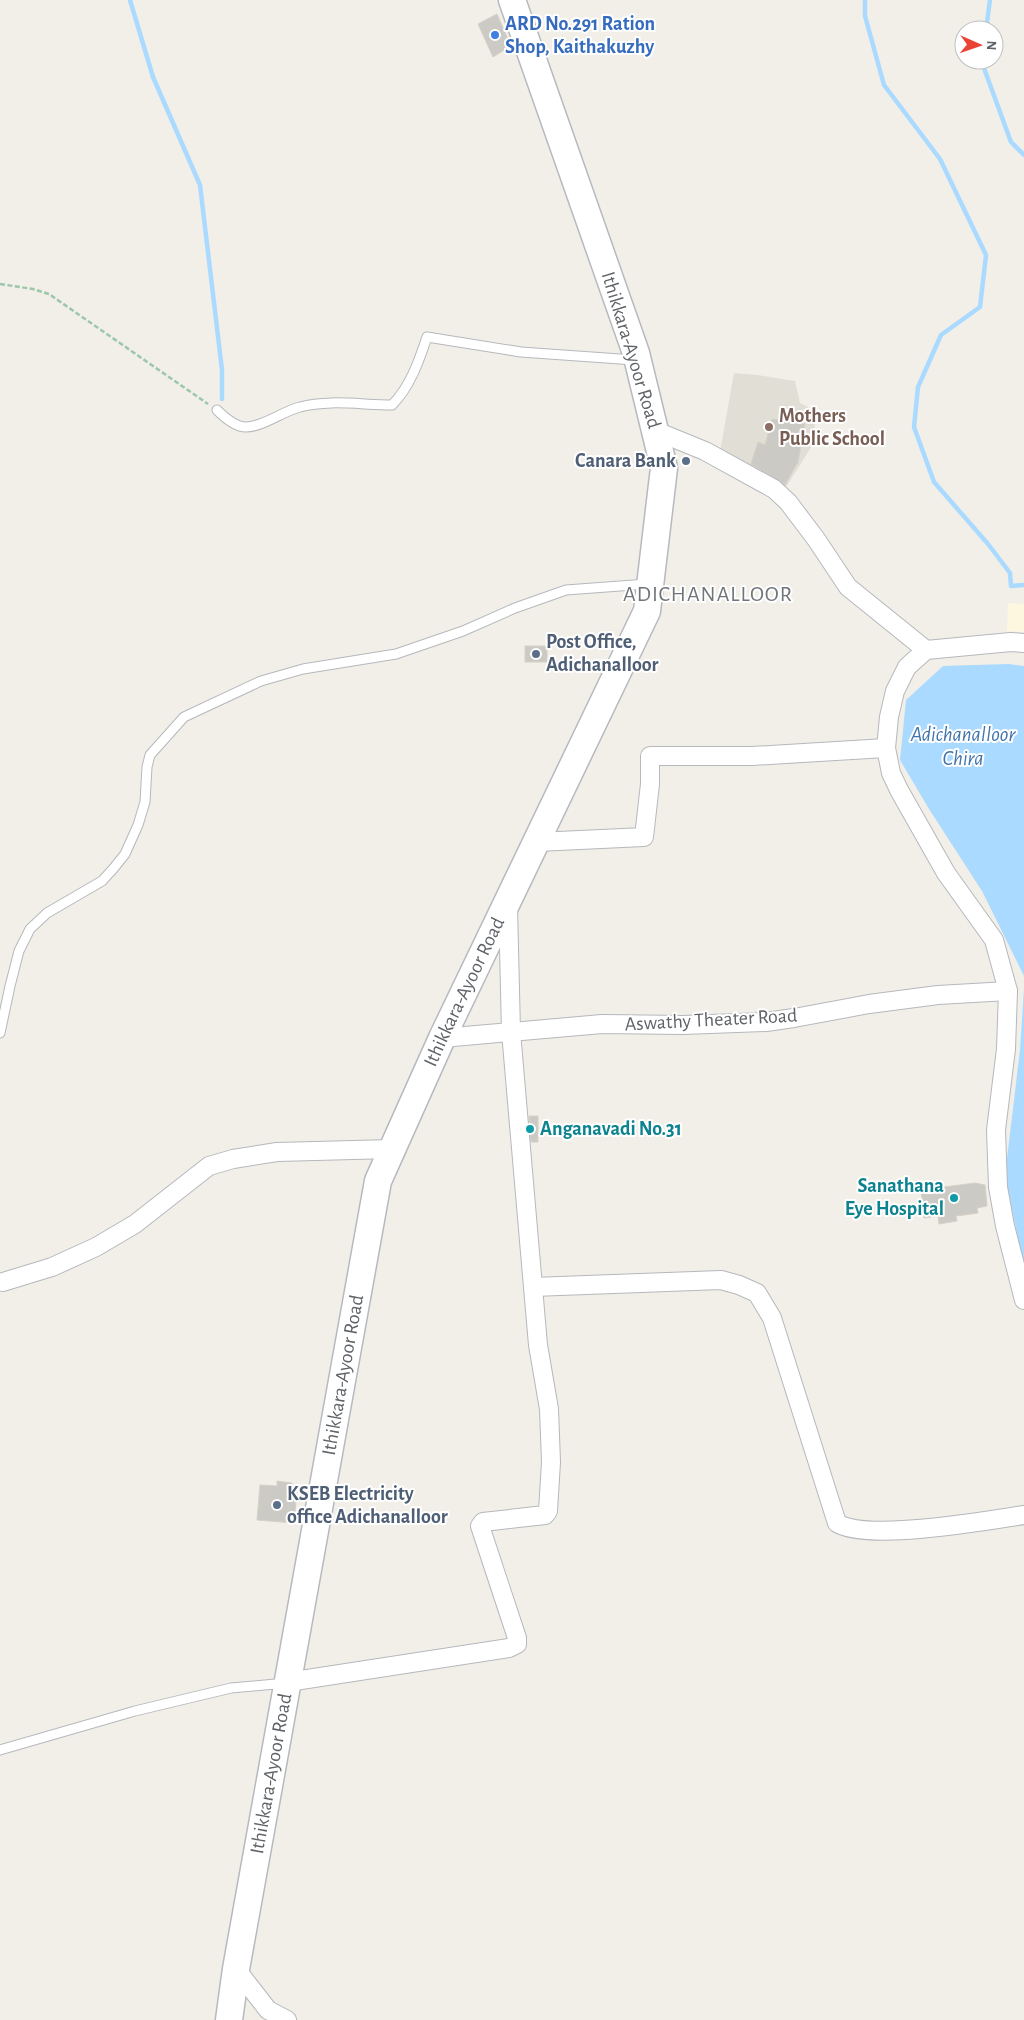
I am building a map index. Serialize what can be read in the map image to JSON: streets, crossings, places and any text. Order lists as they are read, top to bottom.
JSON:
{
  "streets": {
    "main road": ["Ithikkara-Ayoor Road"],
    "street": ["Aswathy Theater Road"]
  },
  "crossings": [
    ["Ithikkara-Ayoor Road", "Aswathy Theater Road"]
  ],
  "districts": ["ADICHANALLOOR"],
  "water": ["Adichanalloor Chira"],
  "places": [
    "ARD No.291 Ration Shop, Kaithakuzhy",
    "Mothers Public School",
    "Canara Bank",
    "Post Office, Adichanalloor",
    "Anganavadi No.31",
    "Sanathana Eye Hospital",
    "KSEB Electricity office Adichanalloor"
  ],
  "north": "right"
}
